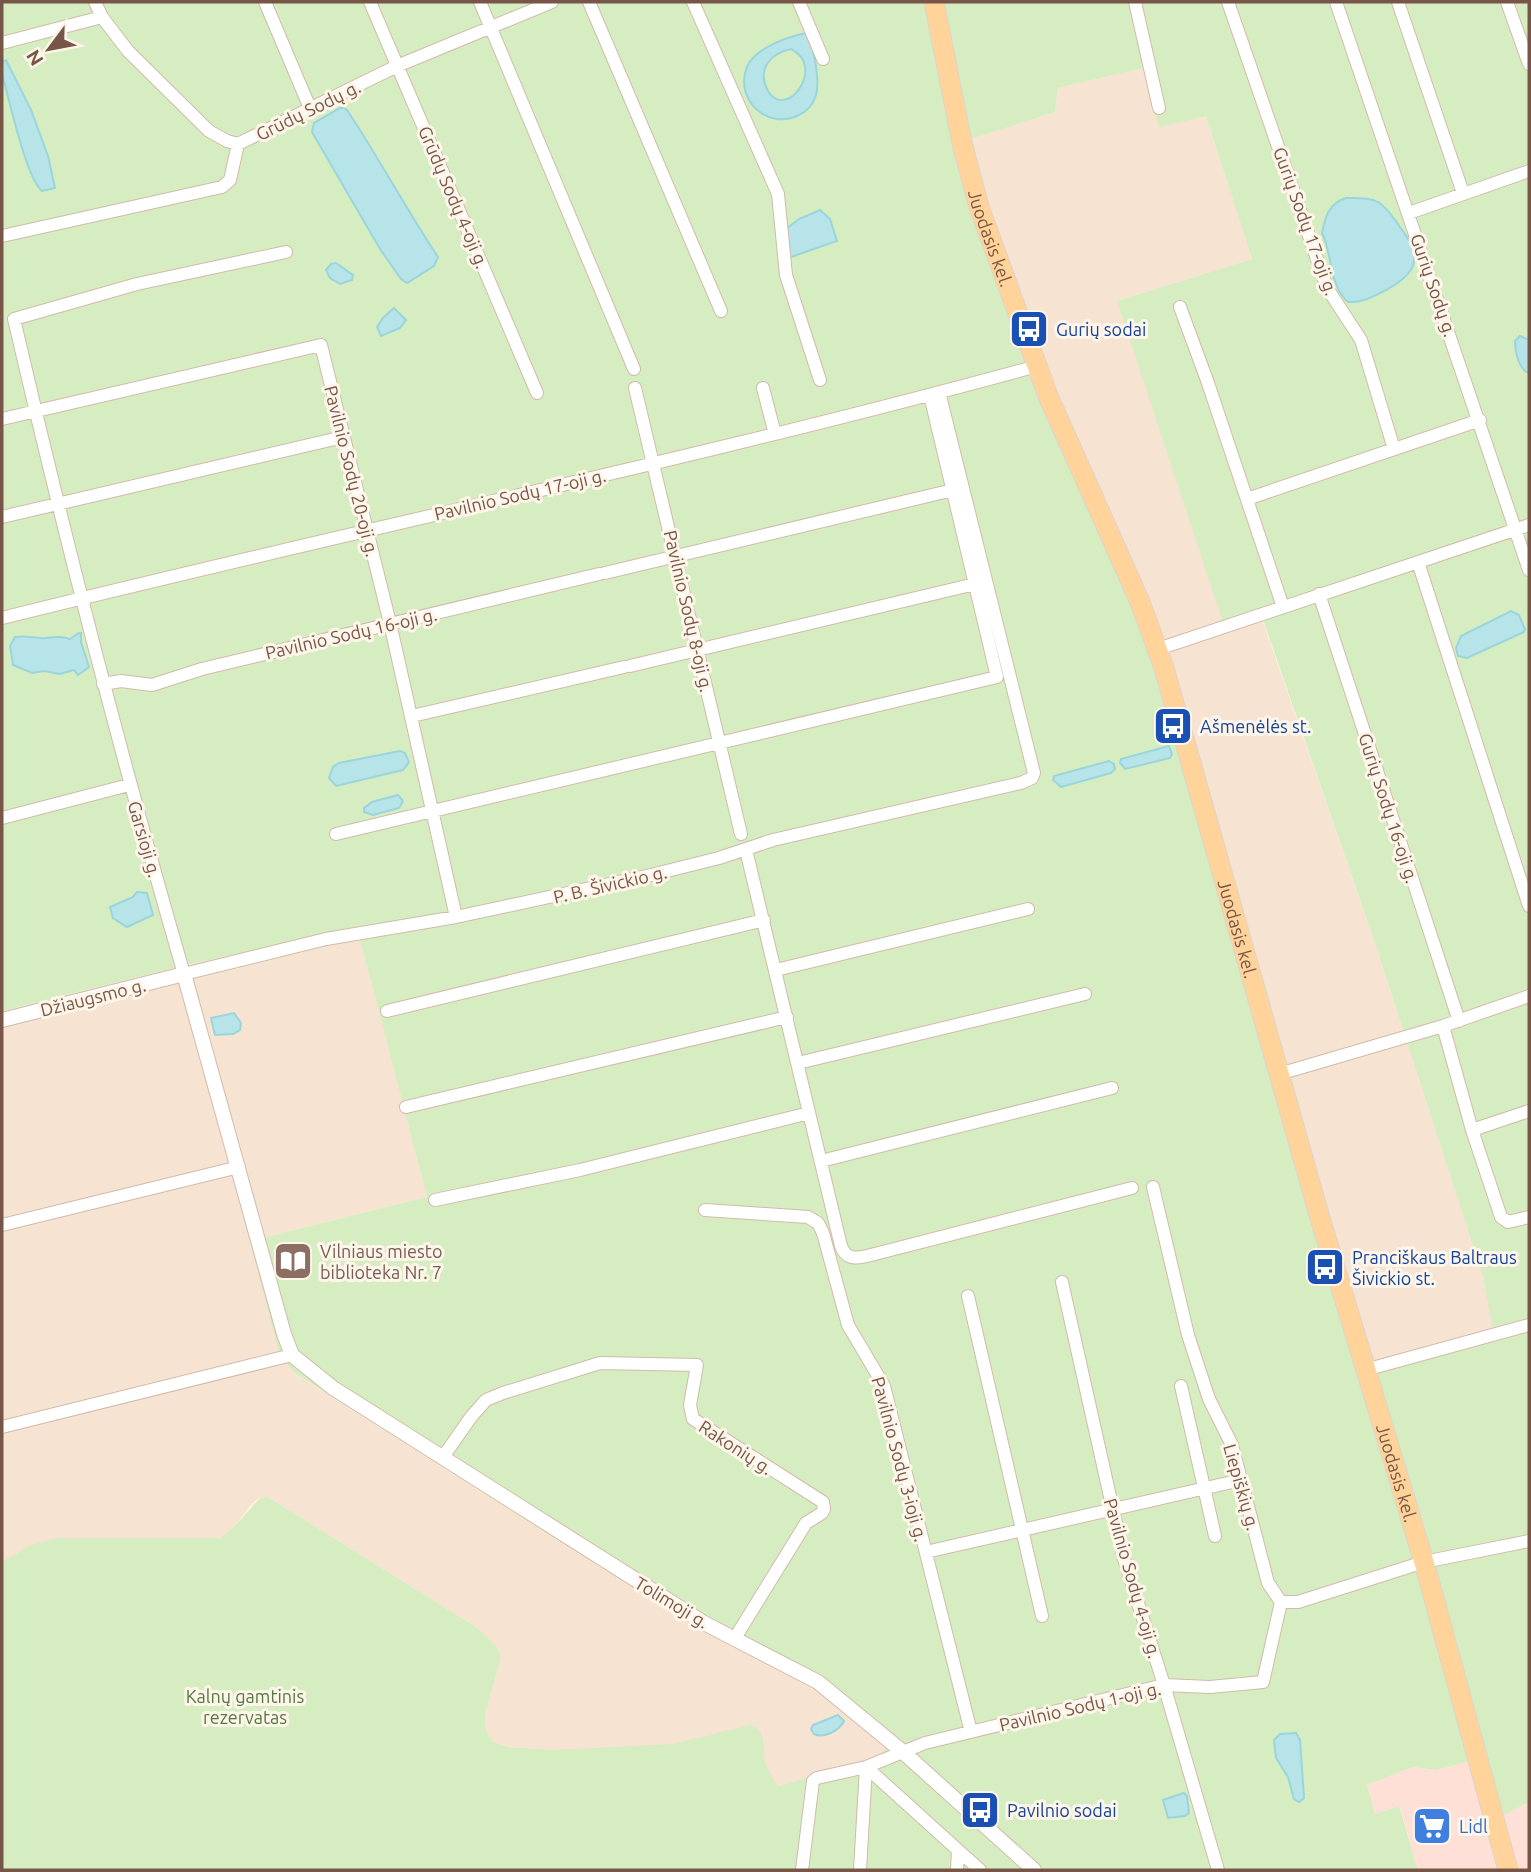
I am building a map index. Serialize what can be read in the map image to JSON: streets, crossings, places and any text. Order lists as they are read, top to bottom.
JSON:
{
  "streets": {
    "main road": ["Juodasis kel."],
    "street": [
      "Grūdų Sodų g.",
      "Grūdų Sodų 4-oji g.",
      "Gurių Sodų 17-oji g.",
      "Gurių Sodų g.",
      "Pavilnio Sodų 20-oji g.",
      "Pavilnio Sodų 17-oji g.",
      "Pavilnio Sodų 8-oji g.",
      "Pavilnio Sodų 16-oji g.",
      "Gurių Sodų 16-oji g.",
      "Garsioji g.",
      "P. B. Šivickio g.",
      "Džiaugsmo g.",
      "Rakonių g.",
      "Pavilnio Sodų 3-ioji g.",
      "Liepiškių g.",
      "Pavilnio Sodų 4-oji g.",
      "Tolimoji g.",
      "Pavilnio Sodų 1-oji g."
    ]
  },
  "crossings": [
    ["Grūdų Sodų g.", "Grūdų Sodų 4-oji g."],
    ["Juodasis kel.", "Pavilnio Sodų 17-oji g."],
    ["Pavilnio Sodų 20-oji g.", "Pavilnio Sodų 17-oji g."],
    ["Pavilnio Sodų 20-oji g.", "Pavilnio Sodų 16-oji g."],
    ["Pavilnio Sodų 20-oji g.", "Garsioji g."],
    ["Pavilnio Sodų 20-oji g.", "P. B. Šivickio g."],
    ["Pavilnio Sodų 17-oji g.", "Pavilnio Sodų 8-oji g."],
    ["Pavilnio Sodų 17-oji g.", "Garsioji g."],
    ["Pavilnio Sodų 17-oji g.", "P. B. Šivickio g."],
    ["Pavilnio Sodų 8-oji g.", "Pavilnio Sodų 16-oji g."],
    ["Pavilnio Sodų 16-oji g.", "Garsioji g."],
    ["Garsioji g.", "P. B. Šivickio g."],
    ["Garsioji g.", "Džiaugsmo g."],
    ["Garsioji g.", "Tolimoji g."],
    ["P. B. Šivickio g.", "Džiaugsmo g."],
    ["Rakonių g.", "Tolimoji g."],
    ["Pavilnio Sodų 3-ioji g.", "Pavilnio Sodų 1-oji g."],
    ["Liepiškių g.", "Pavilnio Sodų 1-oji g."],
    ["Pavilnio Sodų 4-oji g.", "Pavilnio Sodų 1-oji g."],
    ["Tolimoji g.", "Pavilnio Sodų 1-oji g."]
  ],
  "parks": ["Kalnų gamtinis rezervatas"],
  "places": {
    "bus stop": [
      "Gurių sodai",
      "Ašmenėlės st.",
      "Pranciškaus Baltraus Šivickio st.",
      "Pavilnio sodai"
    ],
    "library": ["Vilniaus miesto biblioteka Nr. 7"],
    "supermarket": ["Lidl"]
  },
  "north": "bottom left"
}
